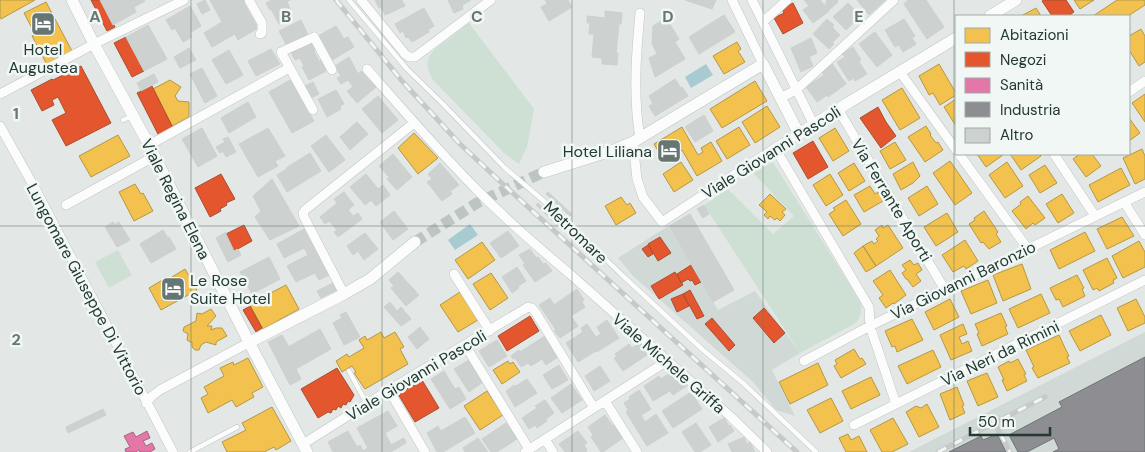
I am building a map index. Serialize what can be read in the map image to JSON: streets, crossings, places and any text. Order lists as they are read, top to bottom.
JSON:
{
  "streets": {
    "street": [
      "Viale Giovanni Pascoli",
      "Viale Regina Elena",
      "Via Ferrante Aporti",
      "Via Giovanni Baronzio",
      "Lungomare Giuseppe Di Vittorio",
      "Via Neri da Rimini",
      "Viale Michele Griffa"
    ],
    "lane": ["Metromare"]
  },
  "crossings": [
    ["Viale Giovanni Pascoli", "Viale Regina Elena"],
    ["Viale Giovanni Pascoli", "Via Ferrante Aporti"],
    ["Via Ferrante Aporti", "Via Giovanni Baronzio"]
  ],
  "places": {
    "hotel": ["Hotel Augustea", "Hotel Liliana", "Le Rose Suite Hotel"]
  },
  "legend": [
    "Abitazioni",
    "Negozi",
    "Sanità",
    "Industria",
    "Altro"
  ],
  "scale_bar": "50 m",
  "grid": {
    "columns": [
      "A",
      "B",
      "C",
      "D",
      "E"
    ],
    "rows": ["1", "2"]
  }
}
